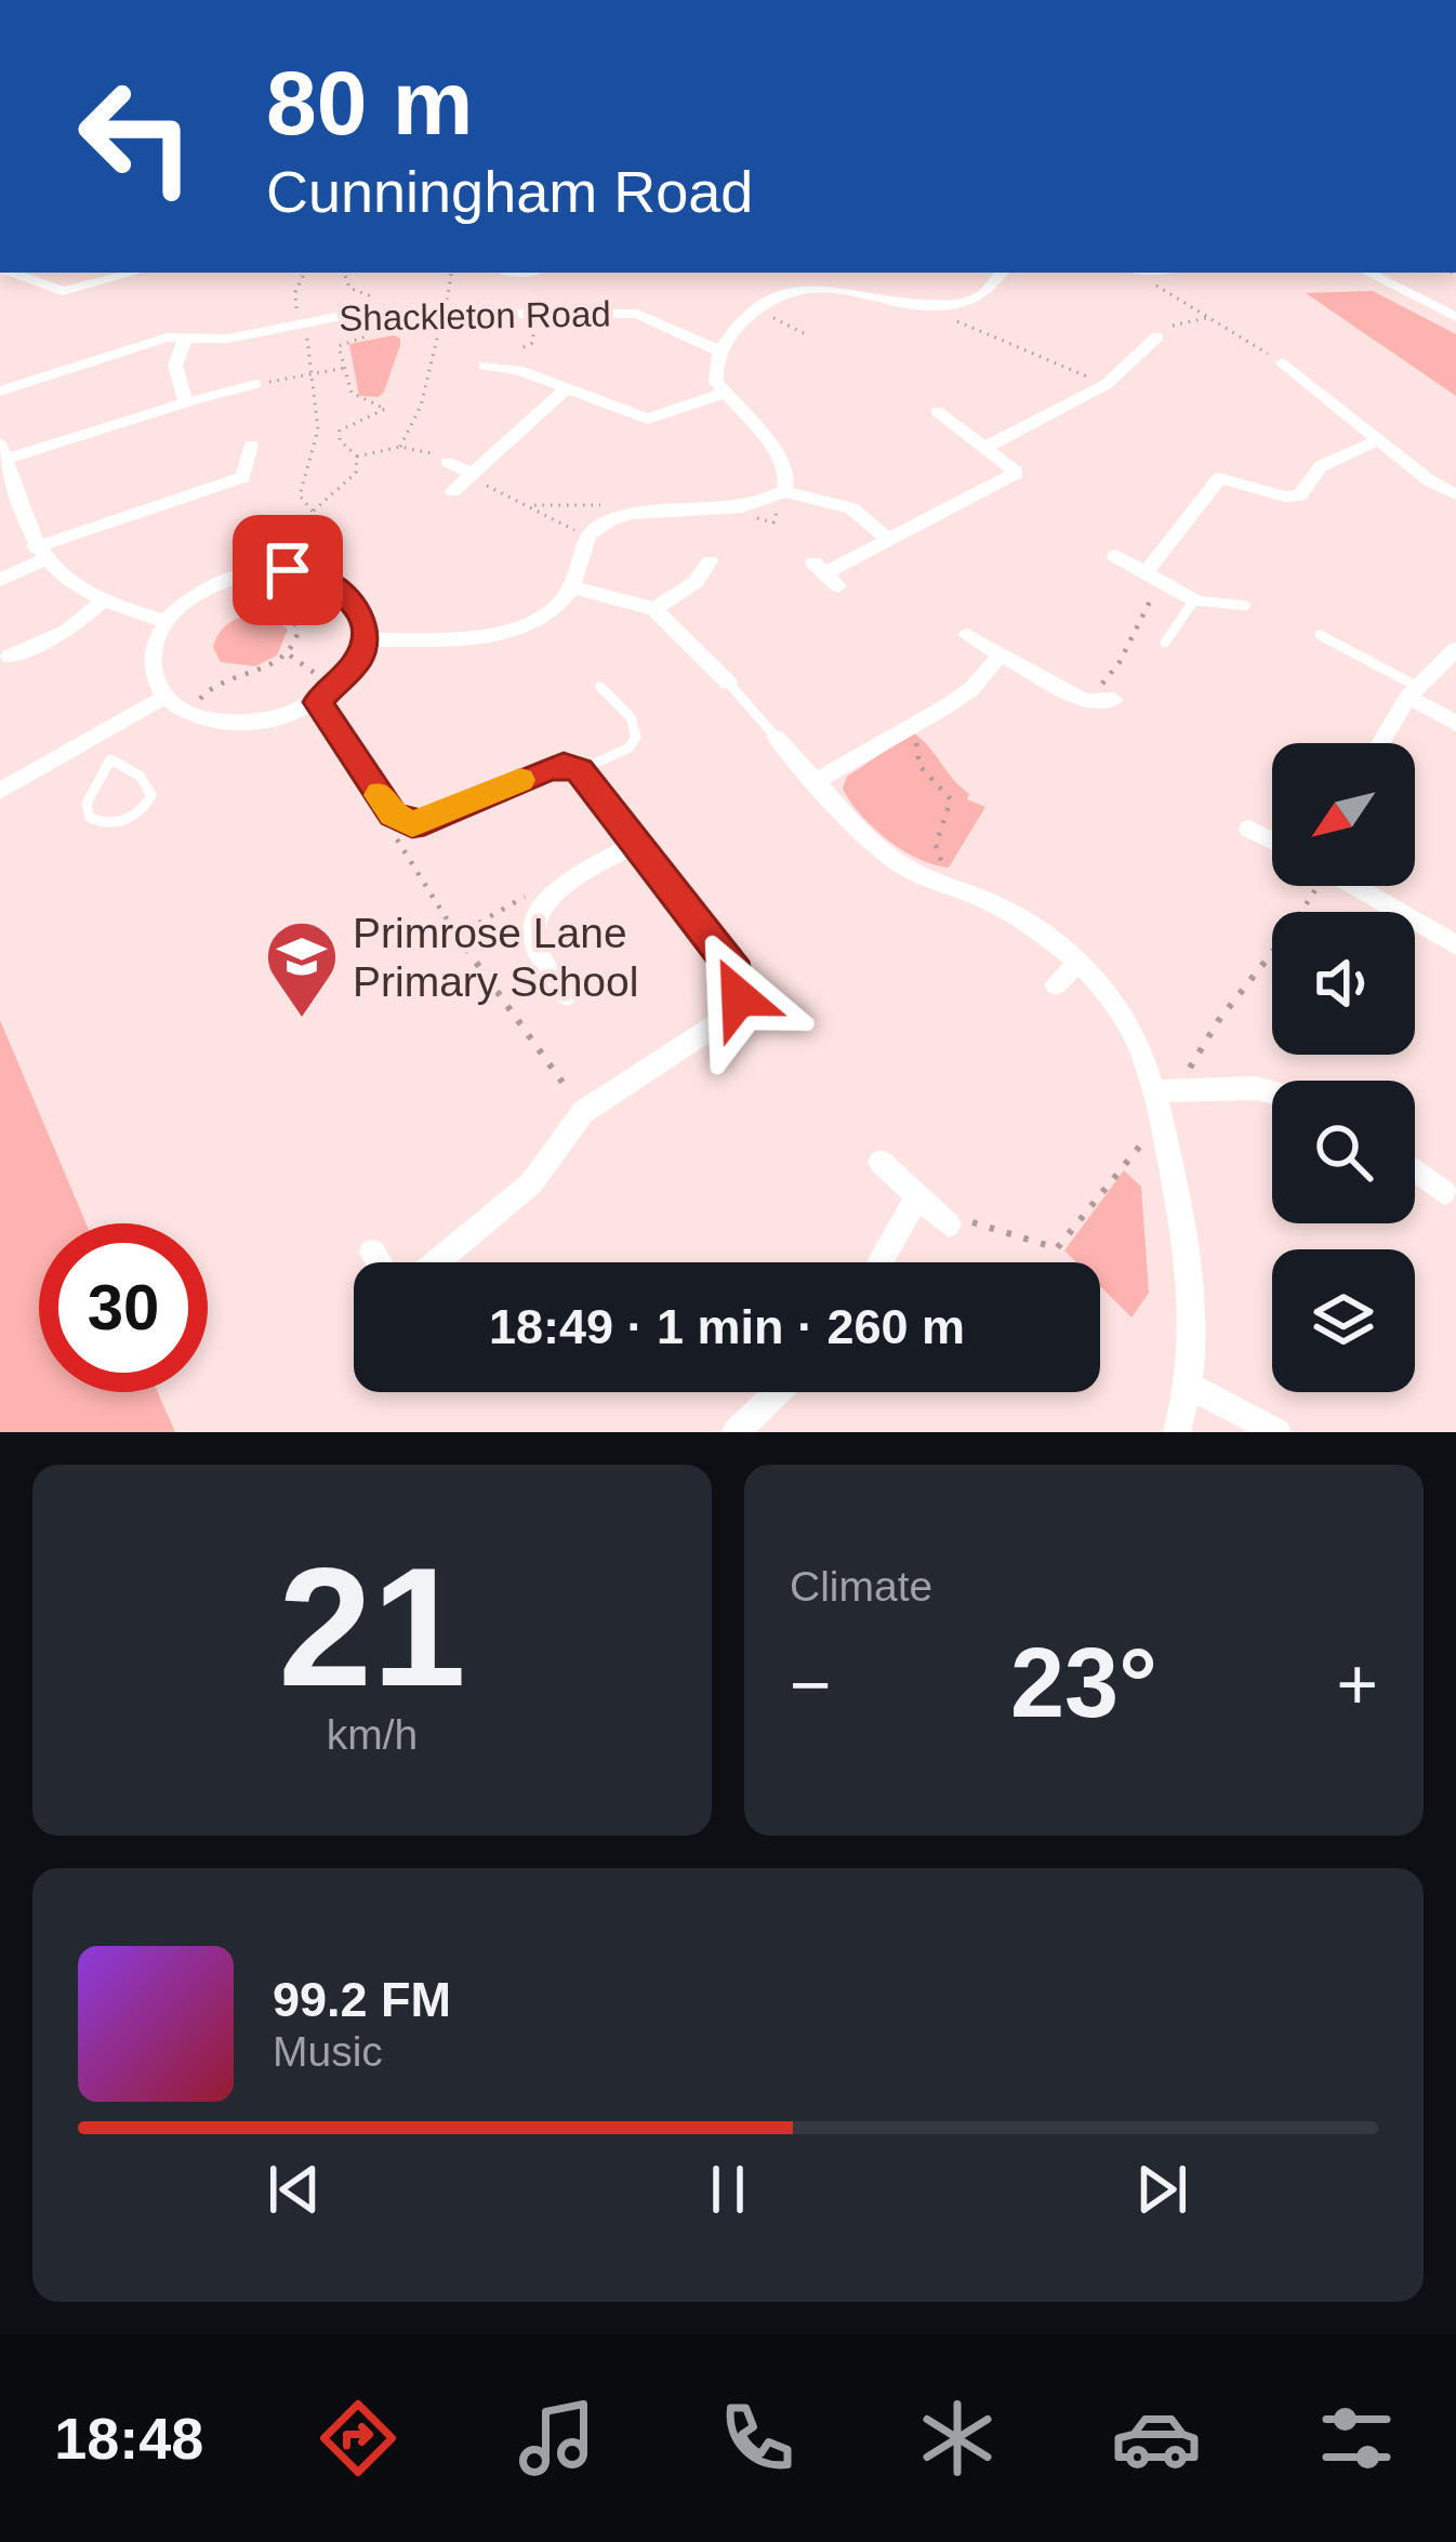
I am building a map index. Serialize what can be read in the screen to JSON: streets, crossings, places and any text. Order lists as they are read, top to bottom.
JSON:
{
  "streets": {
    "street": ["Shackleton Road"]
  },
  "places": {
    "school or university": ["Primrose Lane Primary School"]
  },
  "north": "bottom left",
  "page": {
    "turn": ["80 m", "Cunningham Road"],
    "limit": "30",
    "trip": "18:49 · 1 min · 260 m",
    "tile": [
      ["21", "km/h"],
      "Climate"
    ],
    "heat": ["−", "23°", "+"],
    "song": ["99.2 FM", "Music"],
    "tabs": "18:48"
  }
}
